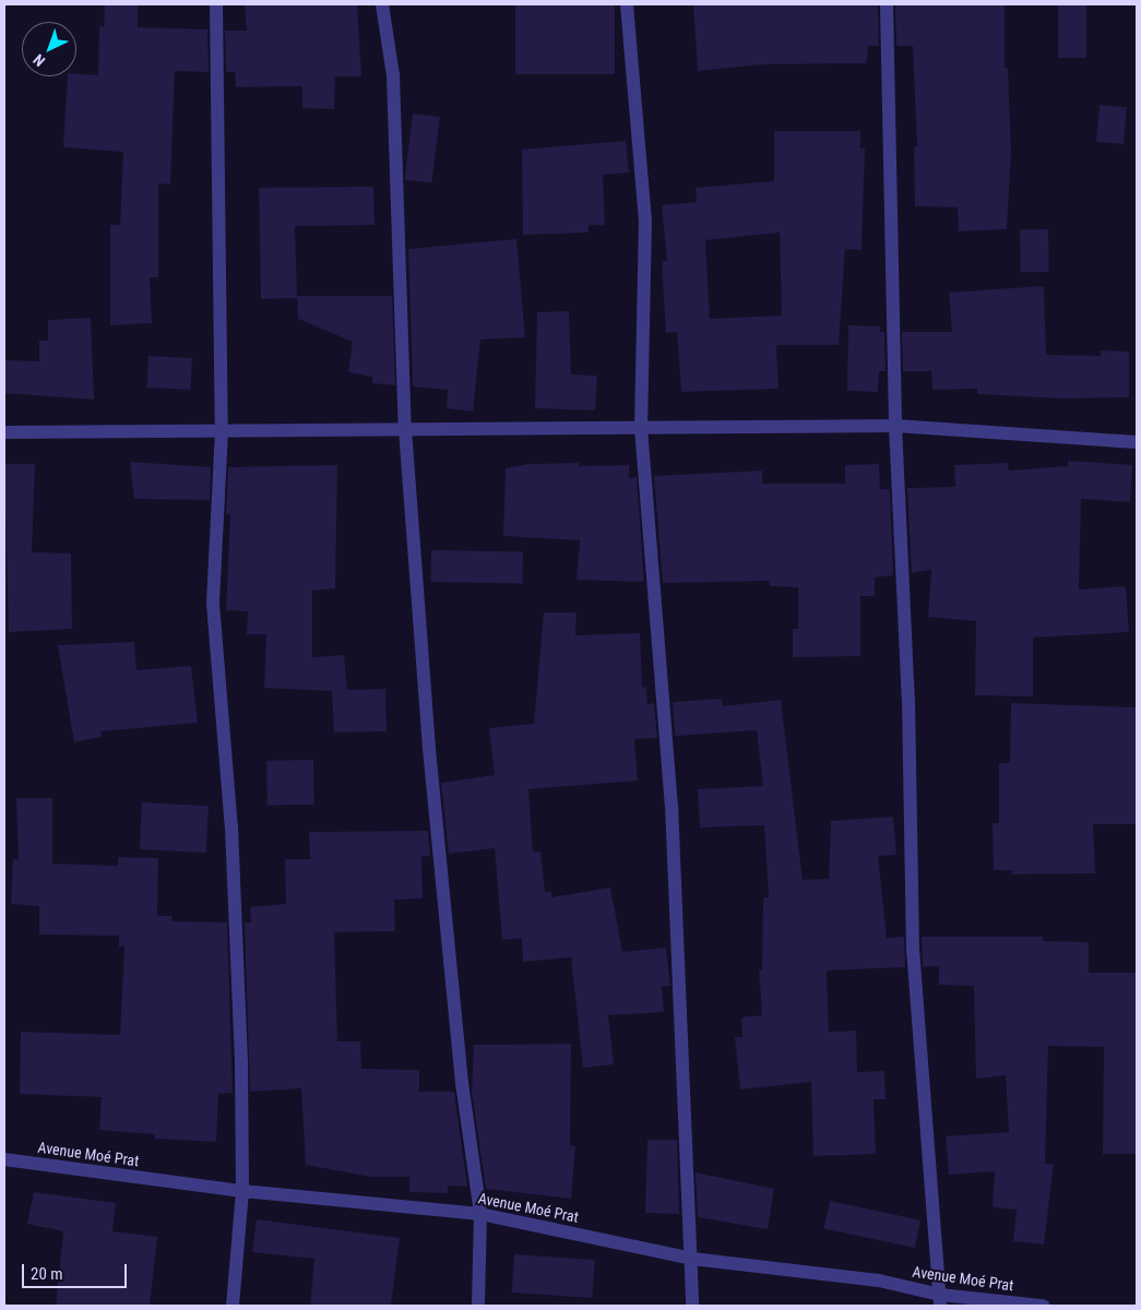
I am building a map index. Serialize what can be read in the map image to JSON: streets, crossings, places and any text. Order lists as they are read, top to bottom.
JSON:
{
  "streets": {
    "street": ["Avenue Moé Prat"]
  },
  "scale_bar": "20 m",
  "north": "bottom left"
}
